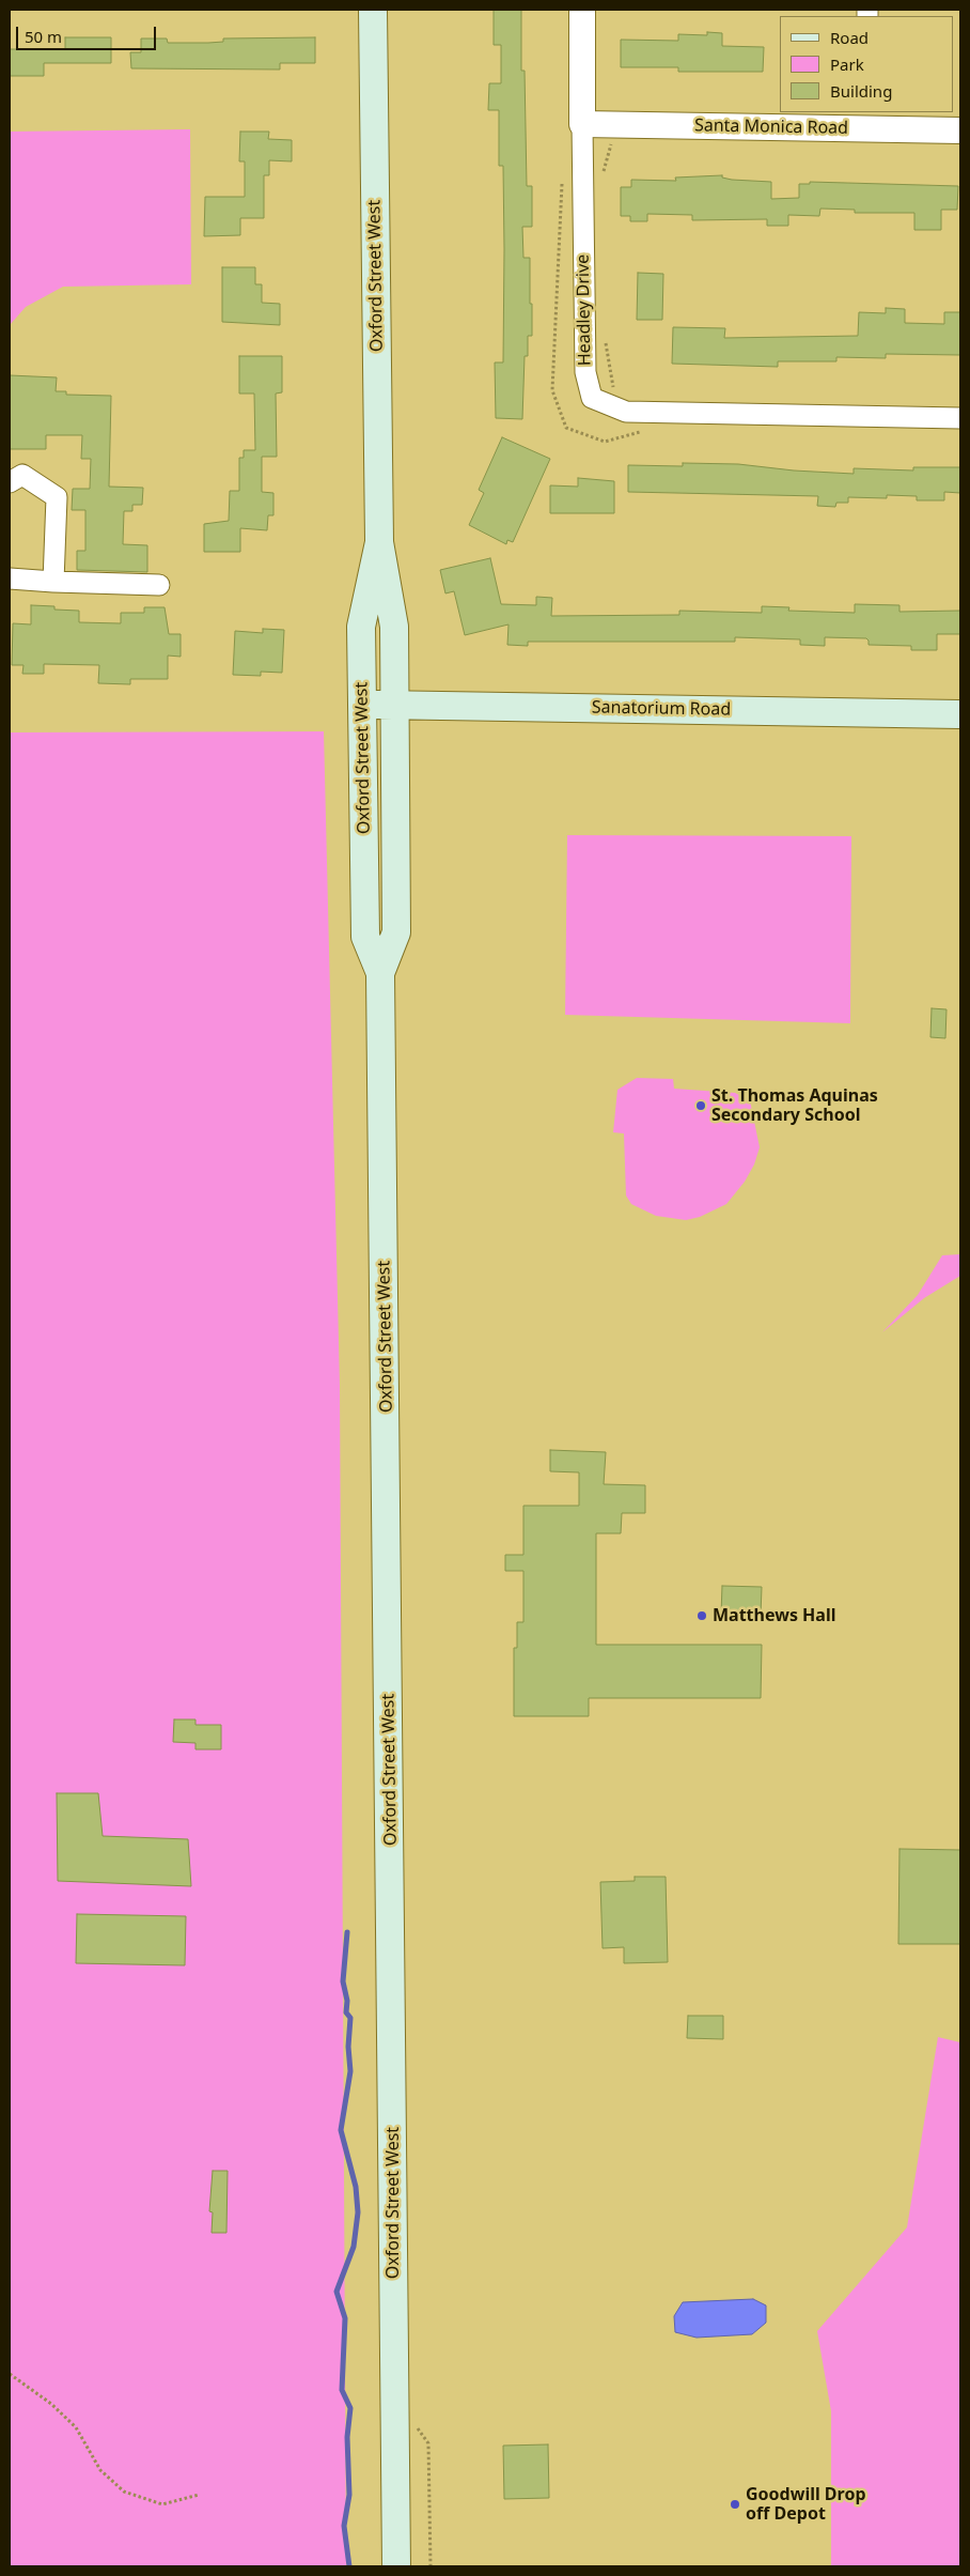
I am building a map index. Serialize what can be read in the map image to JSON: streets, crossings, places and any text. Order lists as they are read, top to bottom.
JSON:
{
  "streets": {
    "main road": ["Oxford Street West", "Sanatorium Road"],
    "street": ["Santa Monica Road", "Headley Drive"]
  },
  "crossings": [
    ["Santa Monica Road", "Headley Drive"],
    ["Oxford Street West", "Sanatorium Road"]
  ],
  "places": ["St. Thomas Aquinas Secondary School", "Matthews Hall", "Goodwill Drop off Depot"],
  "legend": ["Road", "Park", "Building"],
  "scale_bar": "50 m"
}
